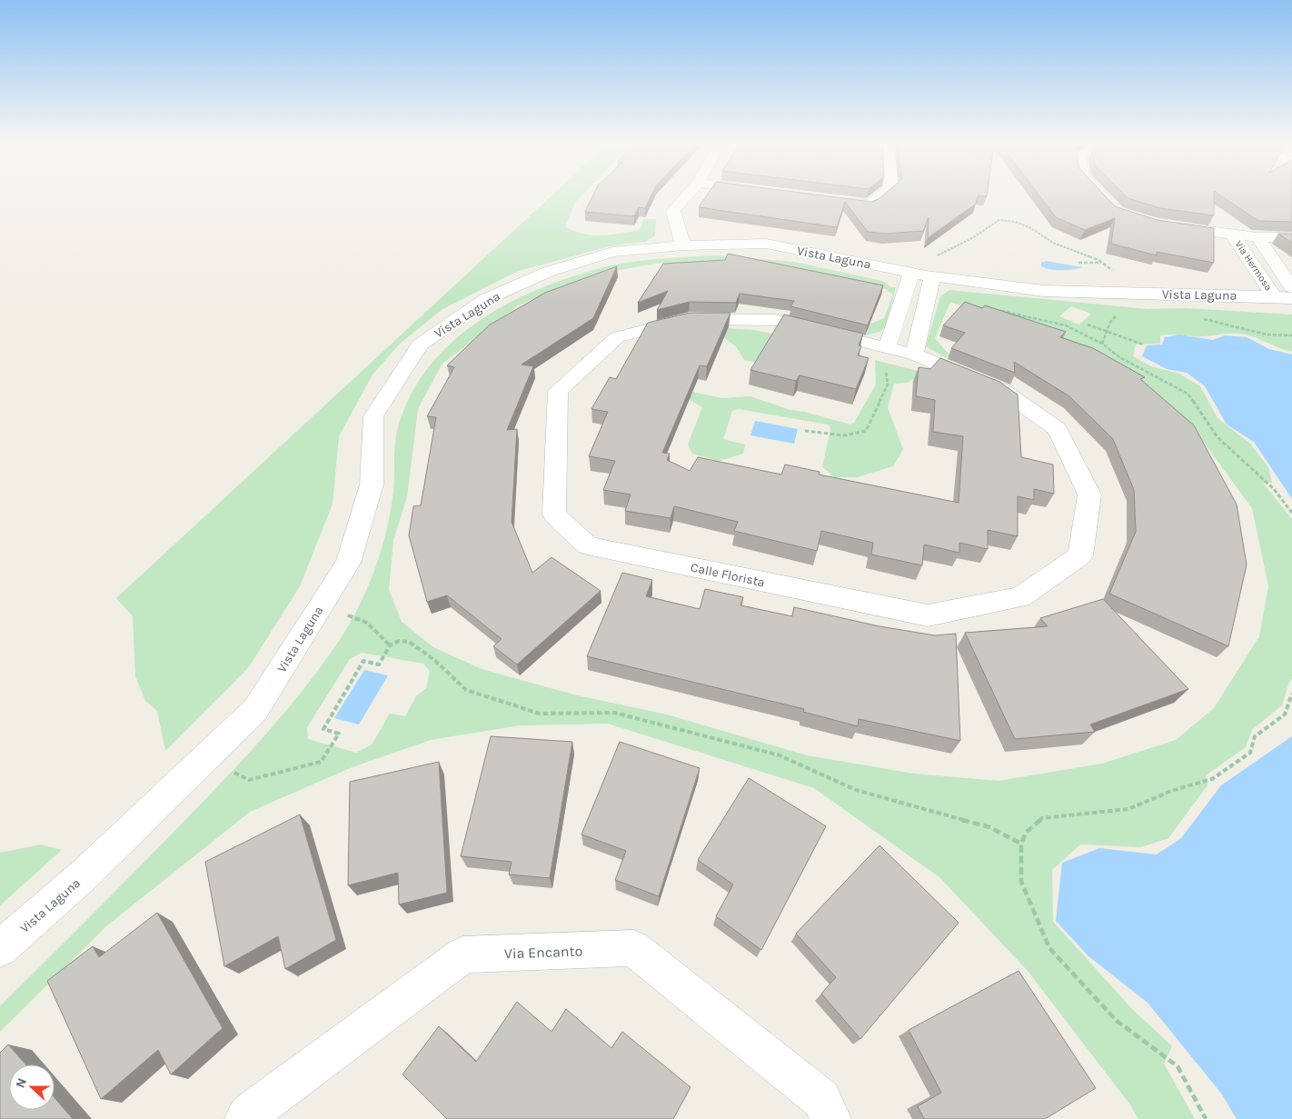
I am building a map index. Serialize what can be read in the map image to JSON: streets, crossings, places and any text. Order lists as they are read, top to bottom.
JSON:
{
  "streets": {
    "street": [
      "Vista Laguna",
      "Via Hermosa",
      "Calle Florista",
      "Via Encanto"
    ]
  },
  "crossings": [
    ["Vista Laguna", "Via Hermosa"]
  ],
  "north": "left"
}
